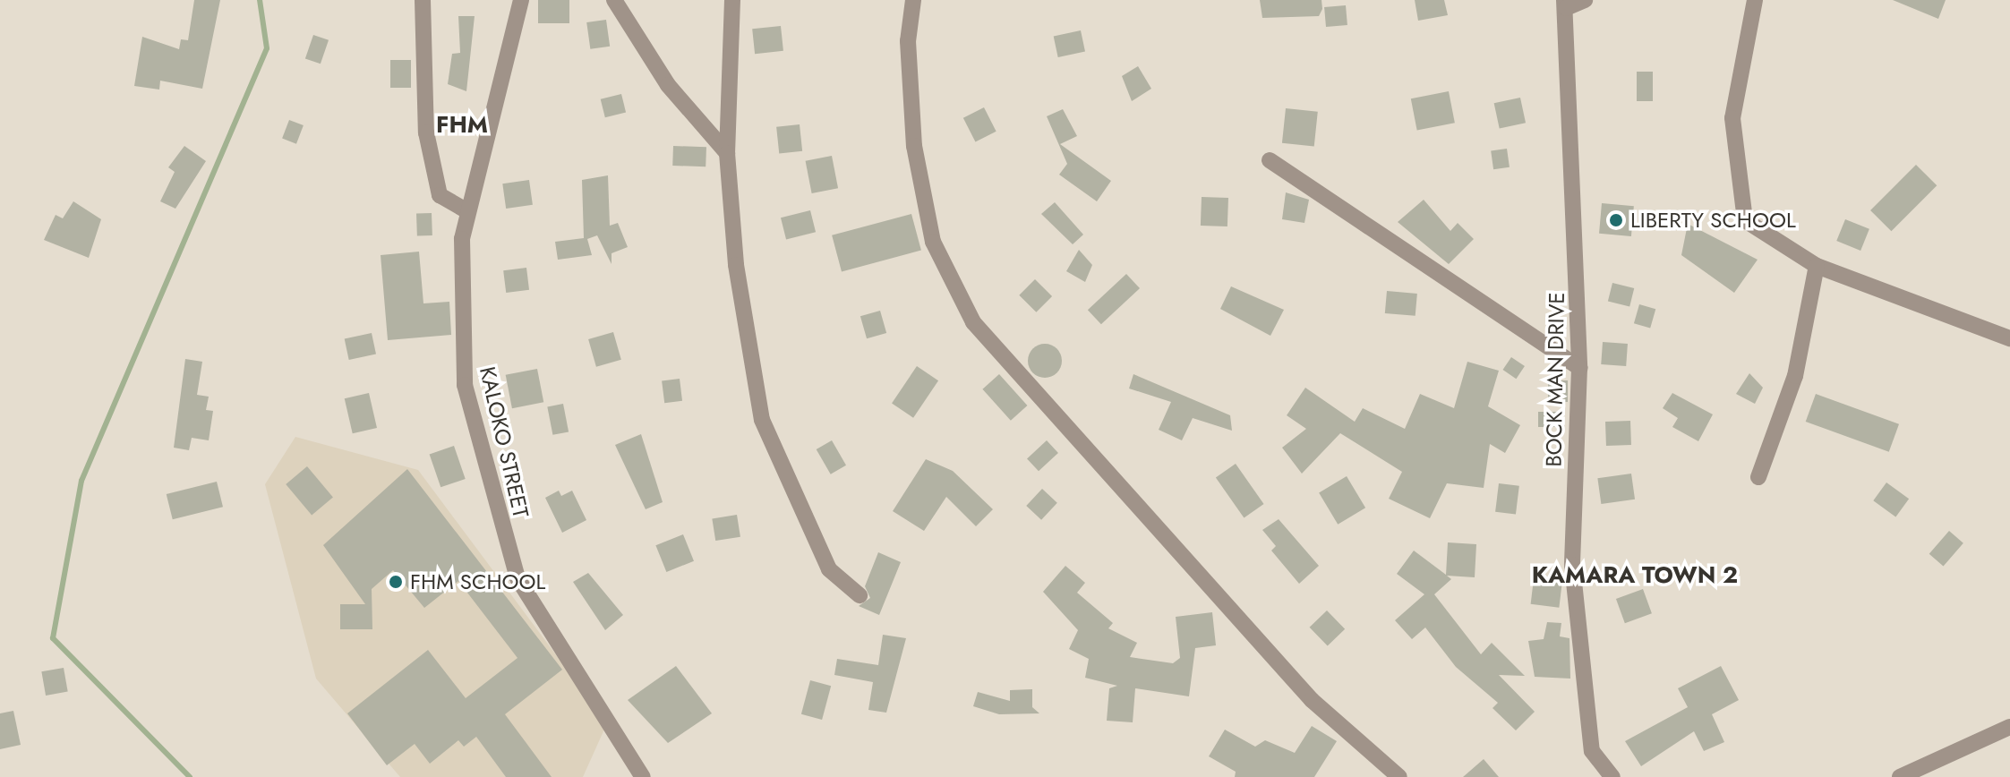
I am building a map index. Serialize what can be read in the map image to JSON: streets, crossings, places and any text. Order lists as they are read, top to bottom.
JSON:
{
  "streets": {
    "street": ["BOCK MAN DRIVE", "KALOKO STREET"]
  },
  "districts": ["FHM", "KAMARA TOWN 2"],
  "places": ["LIBERTY SCHOOL", "FHM SCHOOL"]
}
